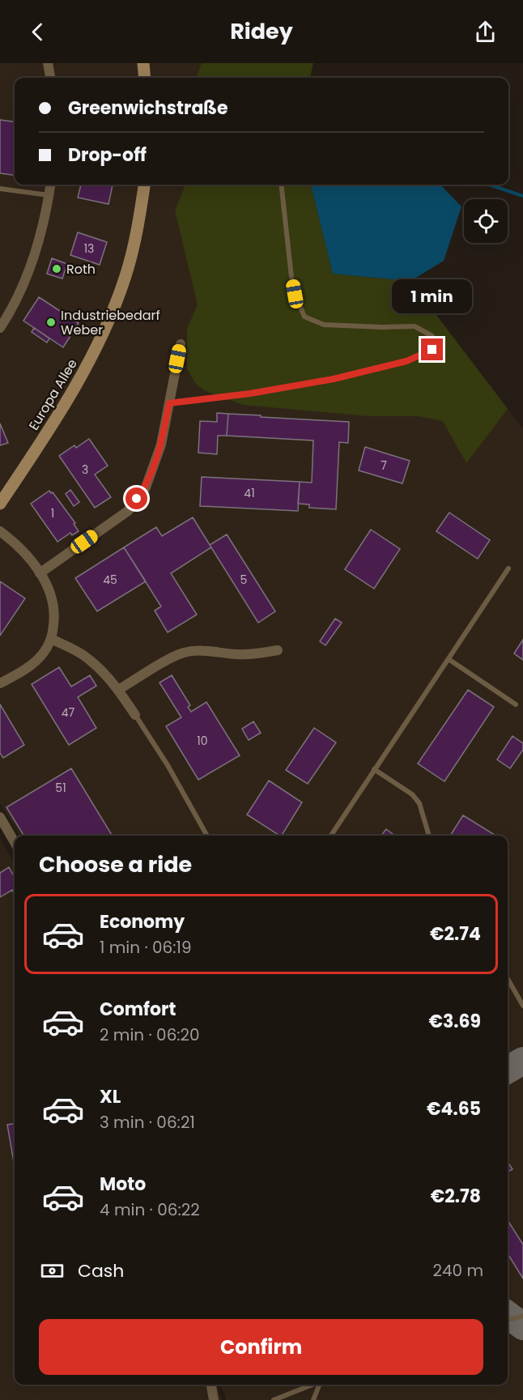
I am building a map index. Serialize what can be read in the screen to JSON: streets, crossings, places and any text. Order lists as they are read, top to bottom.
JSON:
{
  "streets": {
    "main road": ["Europa Allee"]
  },
  "places": ["Roth", "Industriebedarf Weber"],
  "house_numbers": [
    "13",
    "7",
    "3",
    "41",
    "1",
    "45",
    "5",
    "47",
    "10",
    "51"
  ],
  "page": {
    "header": "Ridey",
    "banner": ["Greenwichstraße", "Drop-off"],
    "bubble": "1 min",
    "heading": "Choose a ride",
    "list": [
      {
        "name": "Economy",
        "note": "1 min · 06:19",
        "value": "€2.74"
      },
      {
        "name": "Comfort",
        "note": "2 min · 06:20",
        "value": "€3.69"
      },
      {
        "name": "XL",
        "note": "3 min · 06:21",
        "value": "€4.65"
      },
      {
        "name": "Moto",
        "note": "4 min · 06:22",
        "value": "€2.78"
      }
    ],
    "pay": ["Cash", "240 m"],
    "buttons": "Confirm"
  }
}
